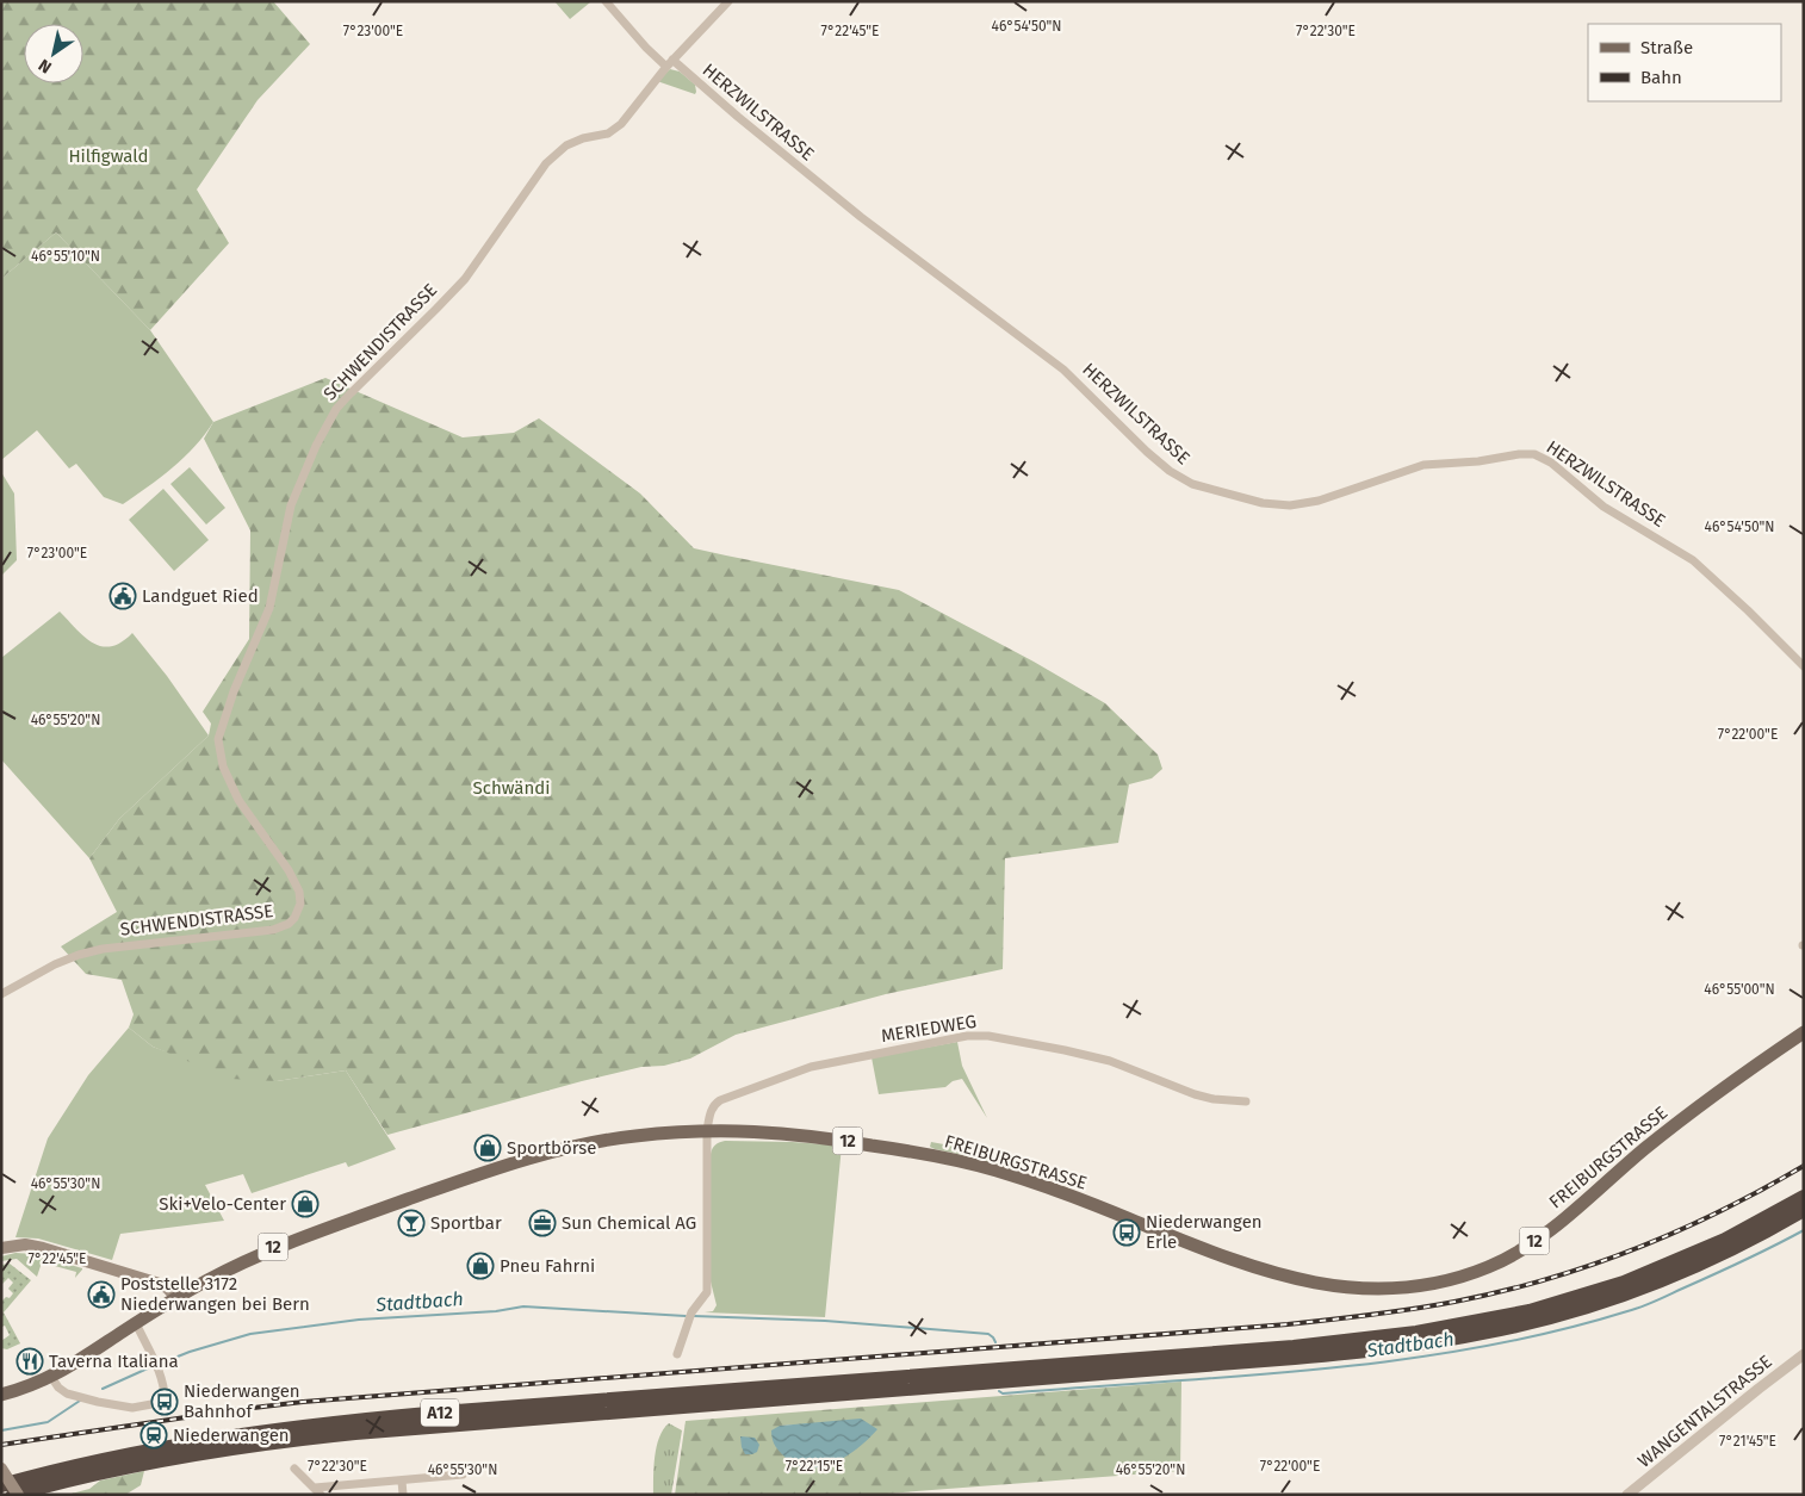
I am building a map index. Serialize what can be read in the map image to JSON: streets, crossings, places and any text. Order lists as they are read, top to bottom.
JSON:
{
  "streets": {
    "highway": ["A12"],
    "main road": ["12", "FREIBURGSTRASSE"],
    "street": [
      "HERZWILSTRASSE",
      "SCHWENDISTRASSE",
      "MERIEDWEG",
      "WANGENTALSTRASSE"
    ]
  },
  "crossings": [
    ["HERZWILSTRASSE", "SCHWENDISTRASSE"],
    ["MERIEDWEG", "FREIBURGSTRASSE"]
  ],
  "water": ["Stadtbach"],
  "parks": ["Hilfigwald", "Schwändi"],
  "places": {
    "public building": ["Landguet Ried", "Poststelle 3172 Niederwangen bei Bern"],
    "shop": ["Sportbörse", "Ski+Velo-Center", "Pneu Fahrni"],
    "bar": ["Sportbar"],
    "office": ["Sun Chemical AG"],
    "bus stop": ["Niederwangen Erle", "Niederwangen Bahnhof"],
    "restaurant": ["Taverna Italiana"],
    "station": ["Niederwangen"]
  },
  "legend": ["Straße", "Bahn"],
  "north": "bottom left",
  "coordinates": [
    "46°54'50\"N",
    "7°23'00\"E",
    "7°22'45\"E",
    "7°22'30\"E",
    "46°55'10\"N",
    "46°55'20\"N",
    "7°22'00\"E",
    "46°55'00\"N",
    "46°55'30\"N",
    "7°21'45\"E",
    "7°22'15\"E"
  ]
}
